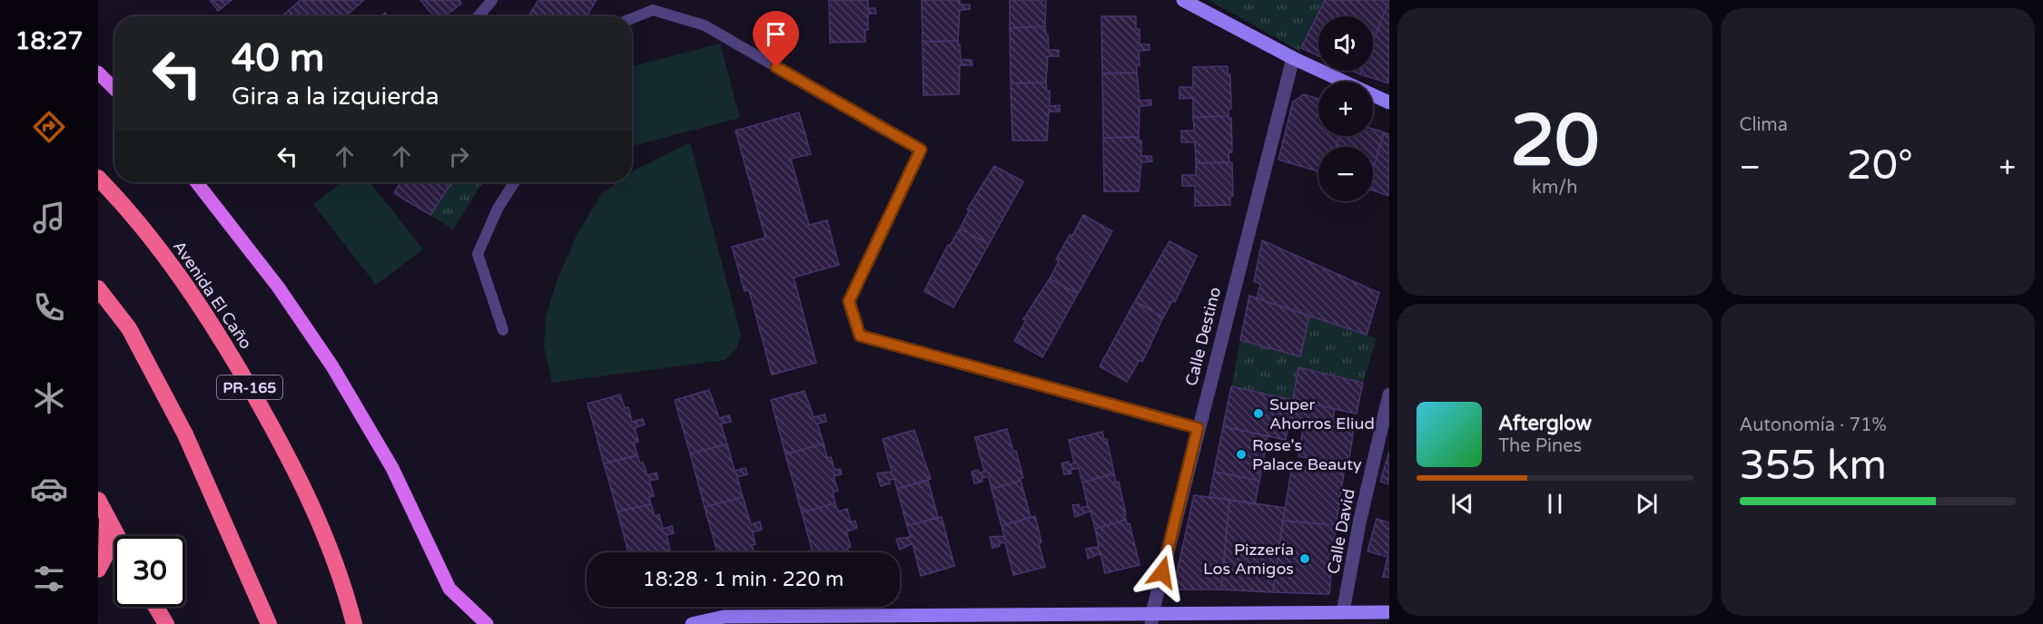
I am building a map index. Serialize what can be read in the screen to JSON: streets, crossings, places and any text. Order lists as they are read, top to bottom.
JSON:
{
  "streets": {
    "highway": ["Avenida El Caño", "PR-165"],
    "street": ["Calle Destino", "Calle David"]
  },
  "places": ["Super Ahorros Eliud", "Rose's Palace Beauty", "Pizzería Los Amigos"],
  "page": {
    "tabs": "18:27",
    "tile": [
      ["20", "km/h"],
      "Clima",
      ["Autonomía · 71%", "355 km"]
    ],
    "map_buttons": ["+", "−"],
    "turn": ["40 m", "Gira a la izquierda"],
    "heat": ["−", "20°", "+"],
    "song": ["Afterglow", "The Pines"],
    "limit": "30",
    "trip": "18:28 · 1 min · 220 m"
  }
}
